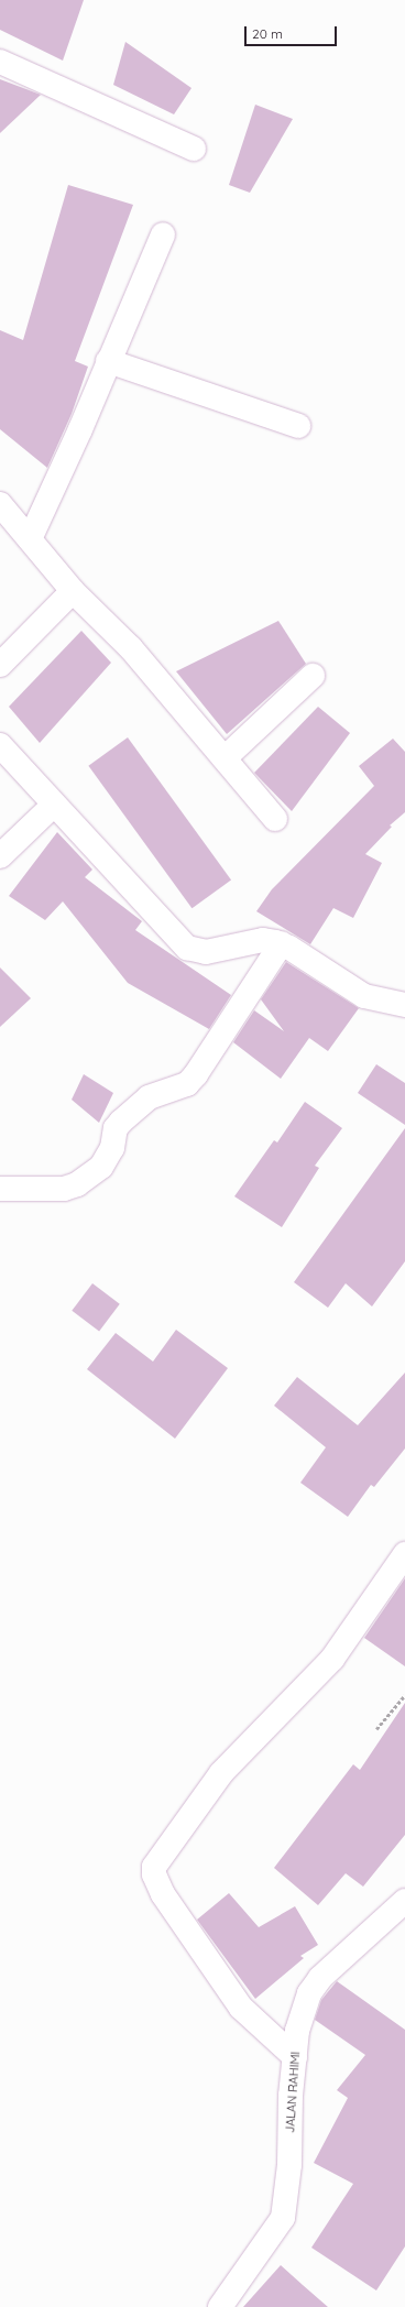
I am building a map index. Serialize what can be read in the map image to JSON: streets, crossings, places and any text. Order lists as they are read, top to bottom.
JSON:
{
  "streets": {
    "street": ["JALAN RAHIMI"]
  },
  "scale_bar": "20 m"
}
